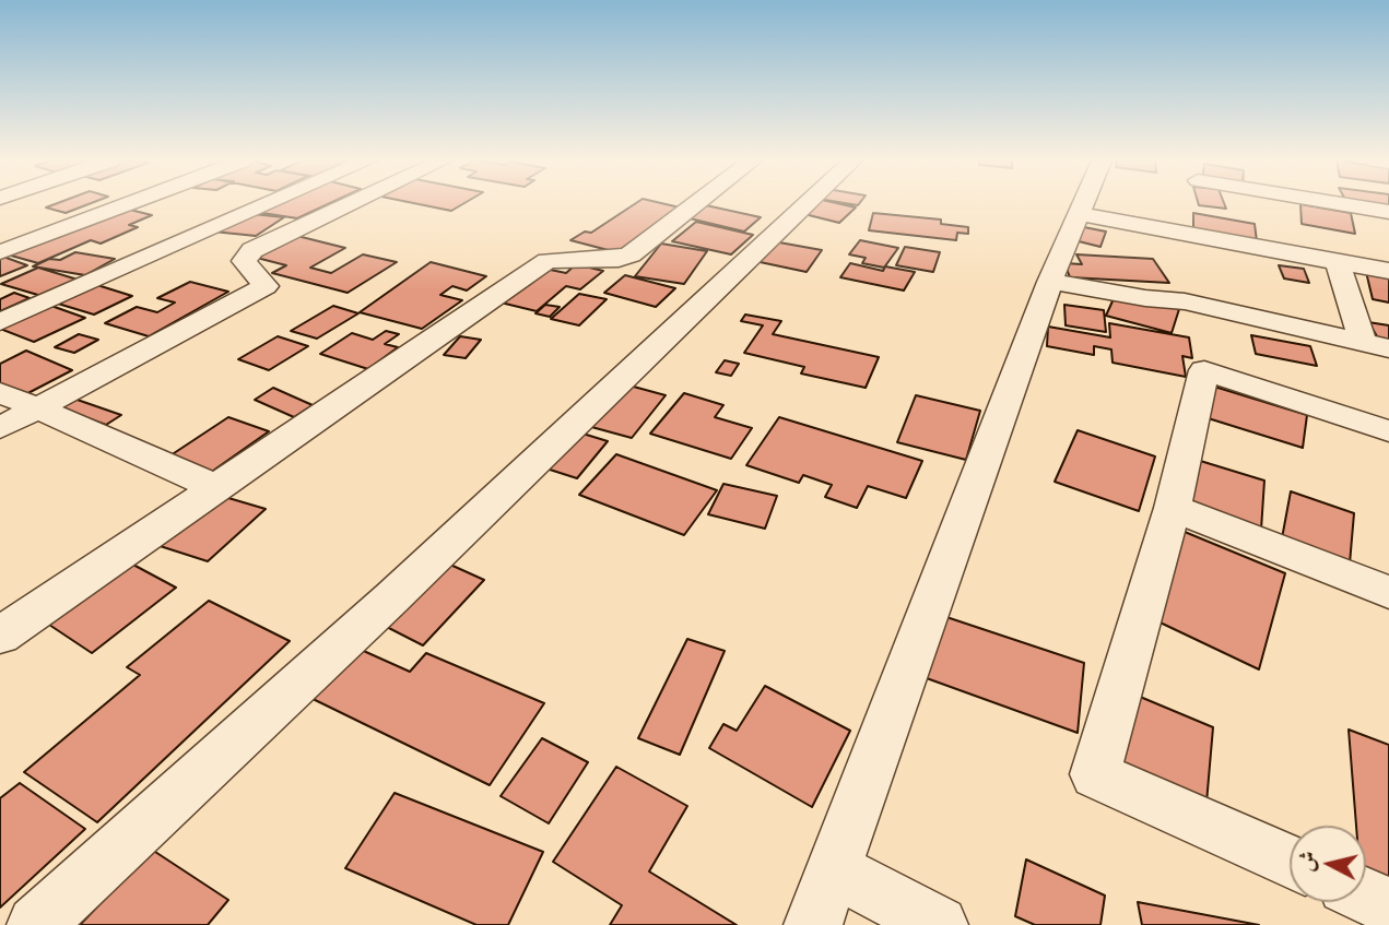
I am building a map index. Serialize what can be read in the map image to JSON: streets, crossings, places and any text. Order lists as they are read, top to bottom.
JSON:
{
  "north": "left"
}
